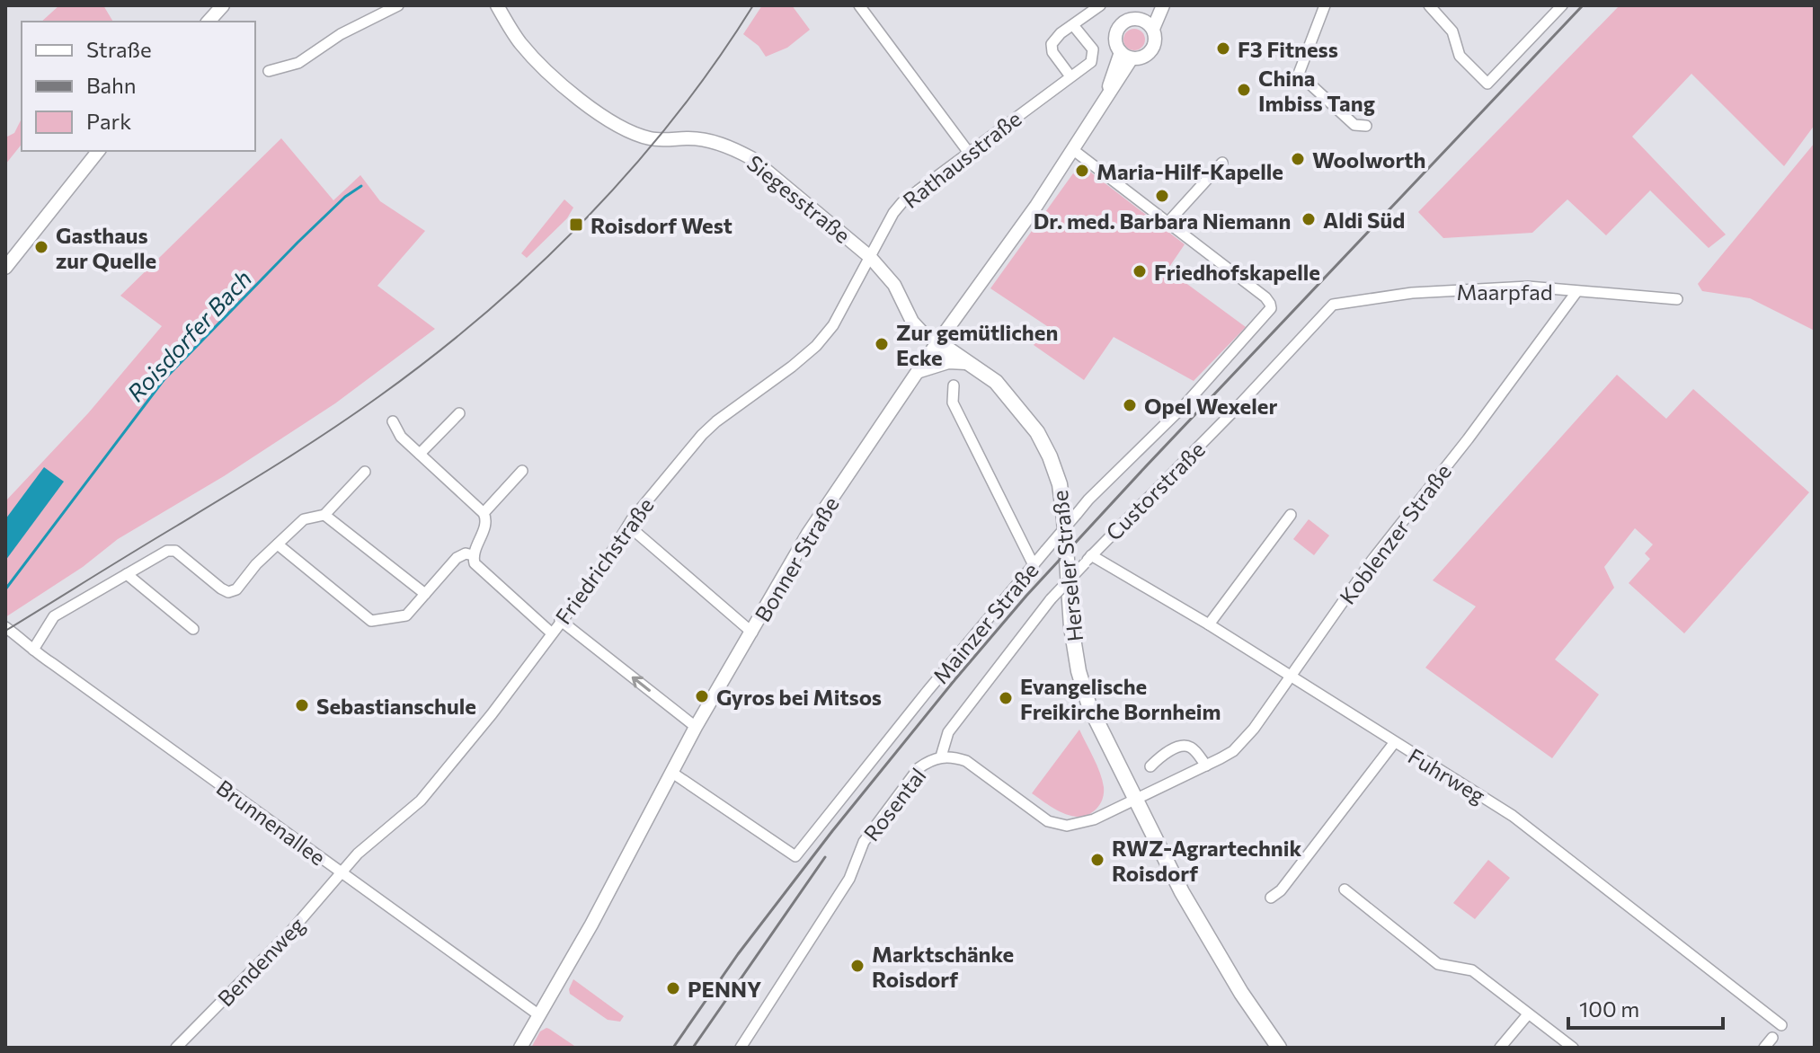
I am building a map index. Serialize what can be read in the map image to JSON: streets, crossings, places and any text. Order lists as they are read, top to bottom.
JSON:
{
  "streets": {
    "main road": ["Herseler Straße"],
    "street": [
      "Rathausstraße",
      "Siegesstraße",
      "Maarpfad",
      "Custorstraße",
      "Koblenzer Straße",
      "Bonner Straße",
      "Friedrichstraße",
      "Mainzer Straße",
      "Fuhrweg",
      "Rosental",
      "Brunnenallee",
      "Bendenweg"
    ]
  },
  "crossings": [
    ["Rathausstraße", "Siegesstraße"],
    ["Rathausstraße", "Friedrichstraße"],
    ["Siegesstraße", "Bonner Straße"],
    ["Siegesstraße", "Friedrichstraße"],
    ["Siegesstraße", "Herseler Straße"],
    ["Maarpfad", "Custorstraße"],
    ["Maarpfad", "Koblenzer Straße"],
    ["Custorstraße", "Fuhrweg"],
    ["Custorstraße", "Rosental"],
    ["Koblenzer Straße", "Herseler Straße"],
    ["Koblenzer Straße", "Fuhrweg"],
    ["Koblenzer Straße", "Rosental"],
    ["Bonner Straße", "Herseler Straße"],
    ["Bonner Straße", "Mainzer Straße"],
    ["Bonner Straße", "Brunnenallee"],
    ["Friedrichstraße", "Brunnenallee"],
    ["Friedrichstraße", "Bendenweg"],
    ["Herseler Straße", "Rosental"],
    ["Brunnenallee", "Bendenweg"]
  ],
  "water": ["Roisdorfer Bach"],
  "places": {
    "other": [
      "F3 Fitness",
      "China Imbiss Tang",
      "Woolworth",
      "Maria-Hilf-Kapelle",
      "Dr. med. Barbara Niemann",
      "Aldi Süd",
      "Gasthaus zur Quelle",
      "Friedhofskapelle",
      "Zur gemütlichen Ecke",
      "Opel Wexeler",
      "Gyros bei Mitsos",
      "Evangelische Freikirche Bornheim",
      "Sebastianschule",
      "RWZ-Agrartechnik Roisdorf",
      "Marktschänke Roisdorf",
      "PENNY"
    ],
    "transit": ["Roisdorf West"]
  },
  "legend": ["Straße", "Bahn", "Park"],
  "scale_bar": "100 m"
}
